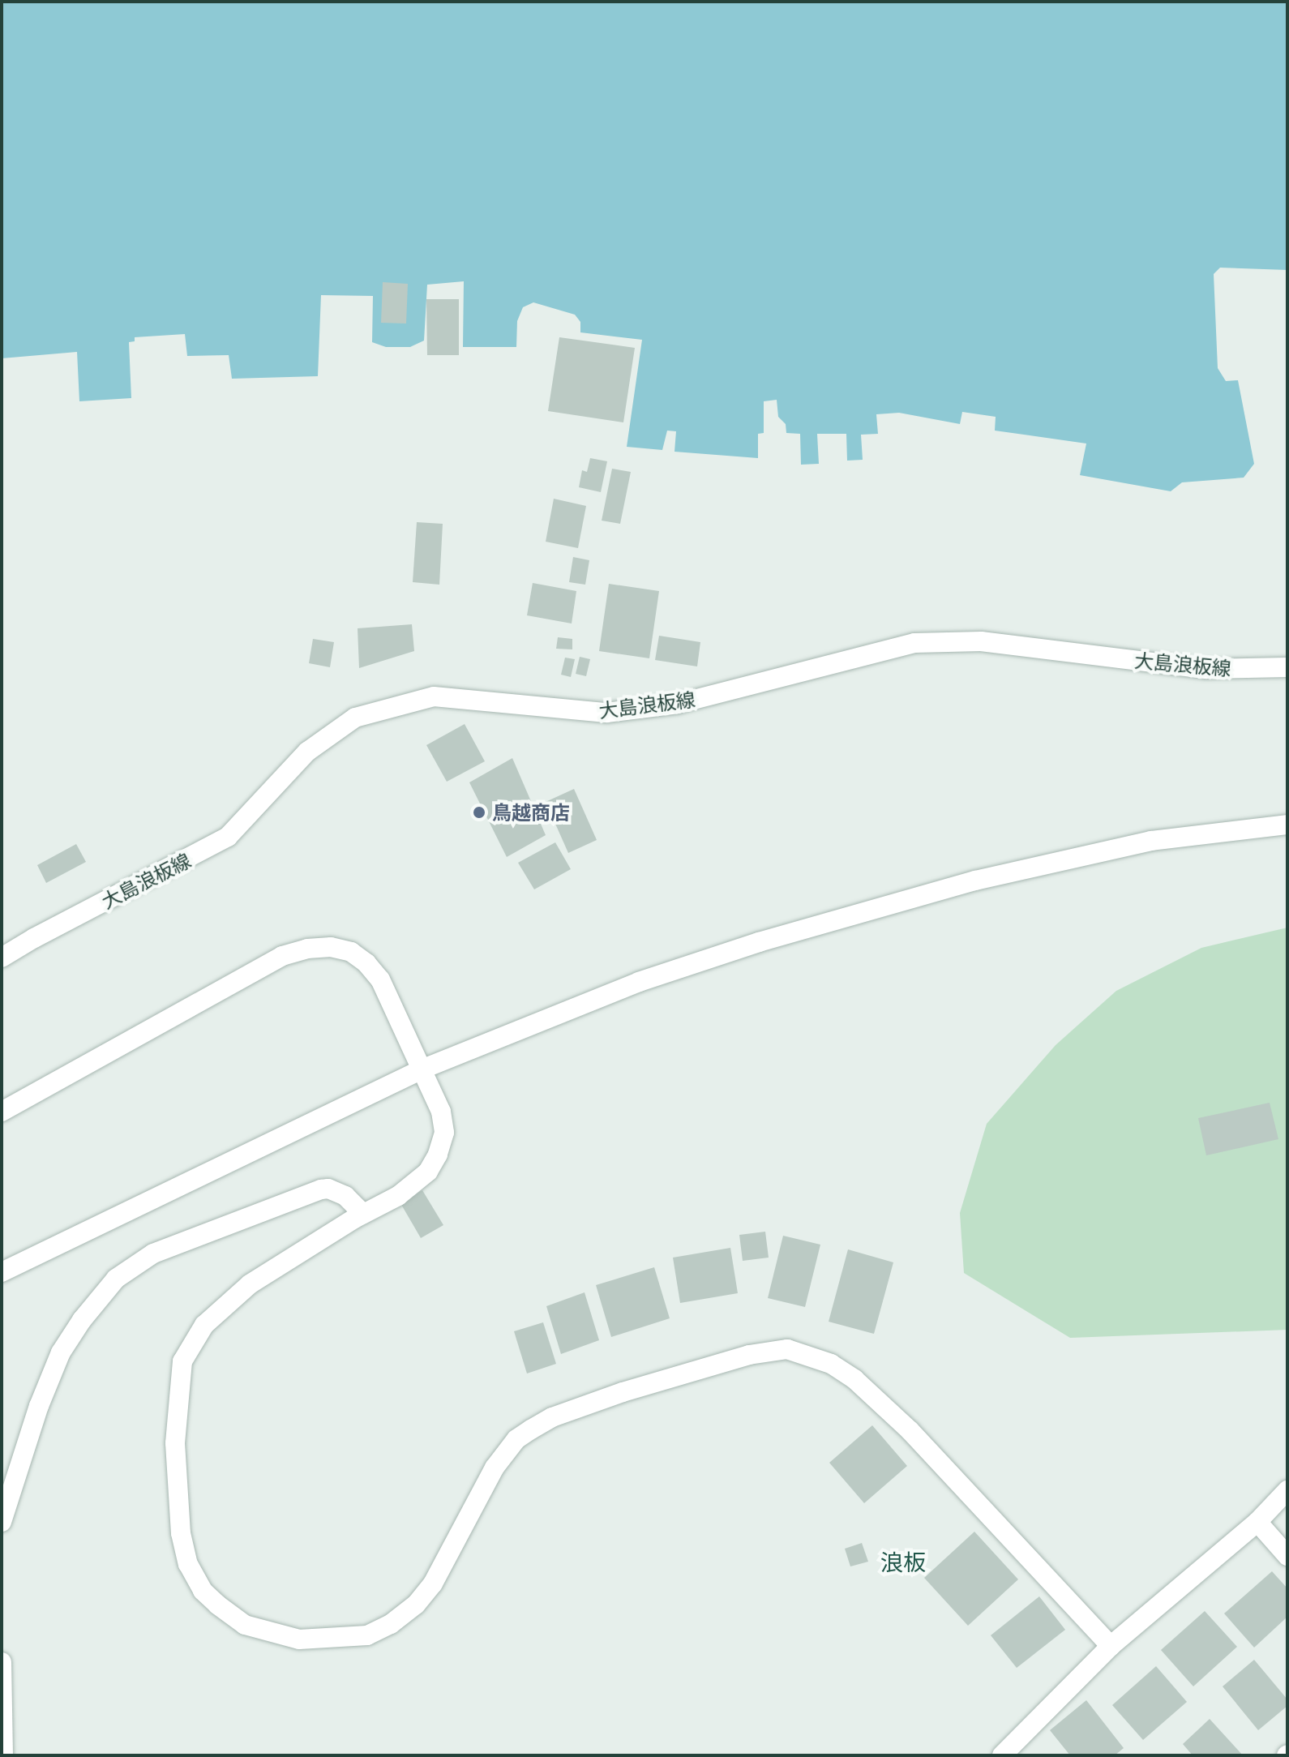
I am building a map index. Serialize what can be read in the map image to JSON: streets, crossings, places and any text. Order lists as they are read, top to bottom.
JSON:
{
  "streets": {
    "main road": ["大島浪板線"]
  },
  "districts": ["浪板"],
  "places": ["鳥越商店"]
}
